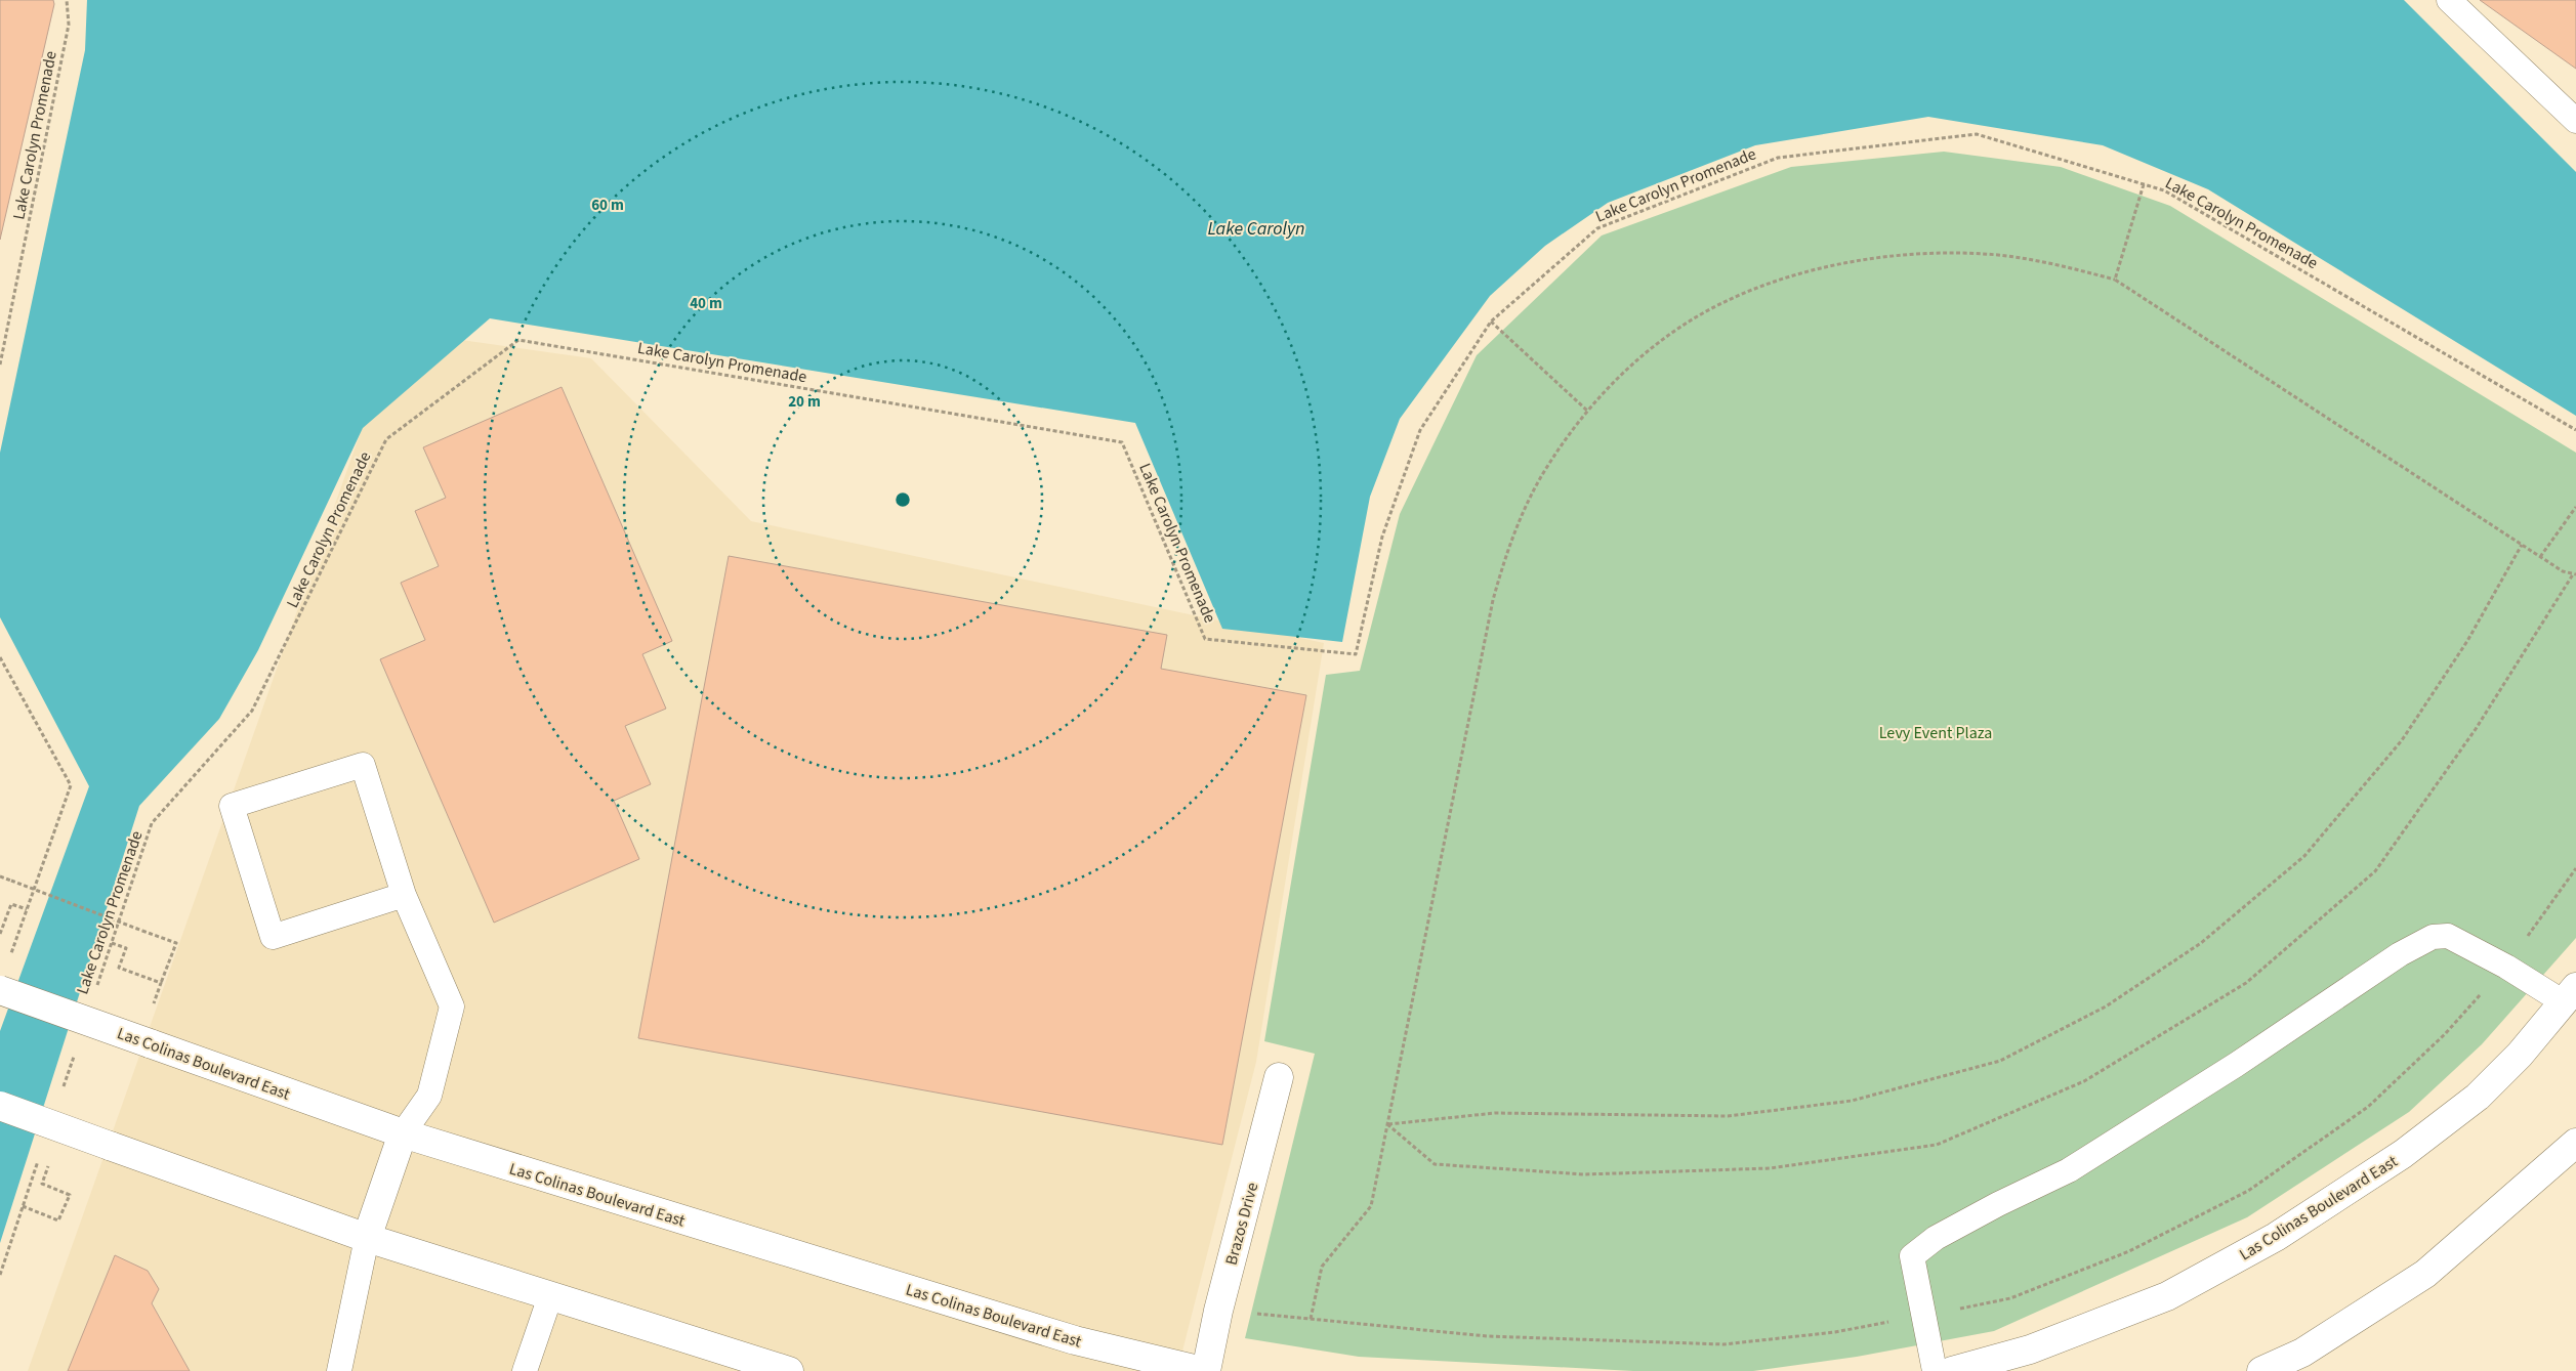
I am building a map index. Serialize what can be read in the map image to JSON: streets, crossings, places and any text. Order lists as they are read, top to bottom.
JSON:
{
  "streets": {
    "main road": ["Las Colinas Boulevard East", "Brazos Drive"],
    "path": ["Lake Carolyn Promenade"]
  },
  "crossings": [
    ["Las Colinas Boulevard East", "Brazos Drive"]
  ],
  "water": ["Lake Carolyn"],
  "parks": ["Levy Event Plaza"],
  "rings": ["60 m", "40 m", "20 m"]
}
